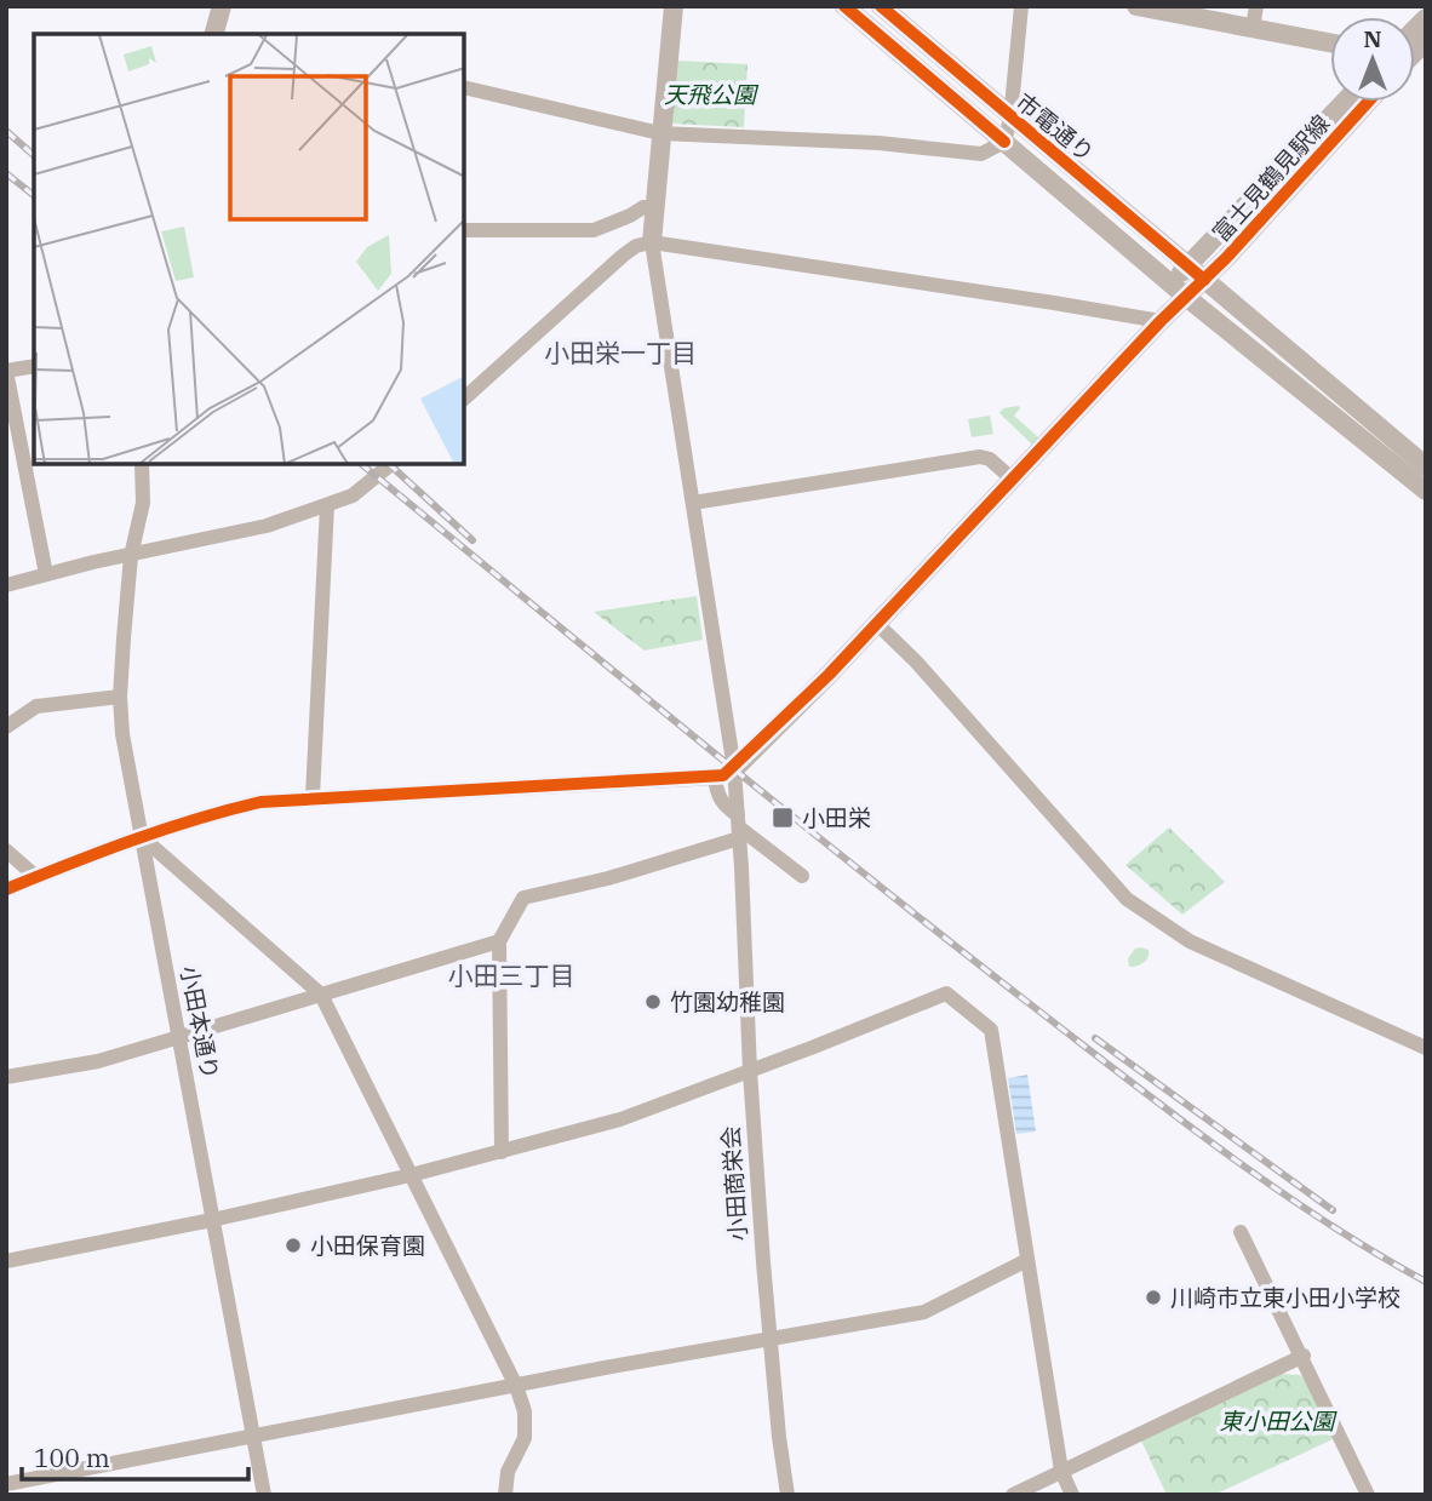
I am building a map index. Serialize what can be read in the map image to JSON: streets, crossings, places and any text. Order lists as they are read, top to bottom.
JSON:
{
  "streets": {
    "street": [
      "市電通り",
      "富士見鶴見駅線",
      "小田本通り",
      "小田商栄会"
    ]
  },
  "crossings": [
    ["市電通り", "富士見鶴見駅線"],
    ["富士見鶴見駅線", "小田商栄会"]
  ],
  "districts": ["小田栄一丁目", "小田三丁目"],
  "parks": ["天飛公園", "東小田公園"],
  "places": {
    "transit": ["小田栄"],
    "other": ["竹園幼稚園", "小田保育園", "川崎市立東小田小学校"]
  },
  "scale_bar": "100 m",
  "north": "top"
}
